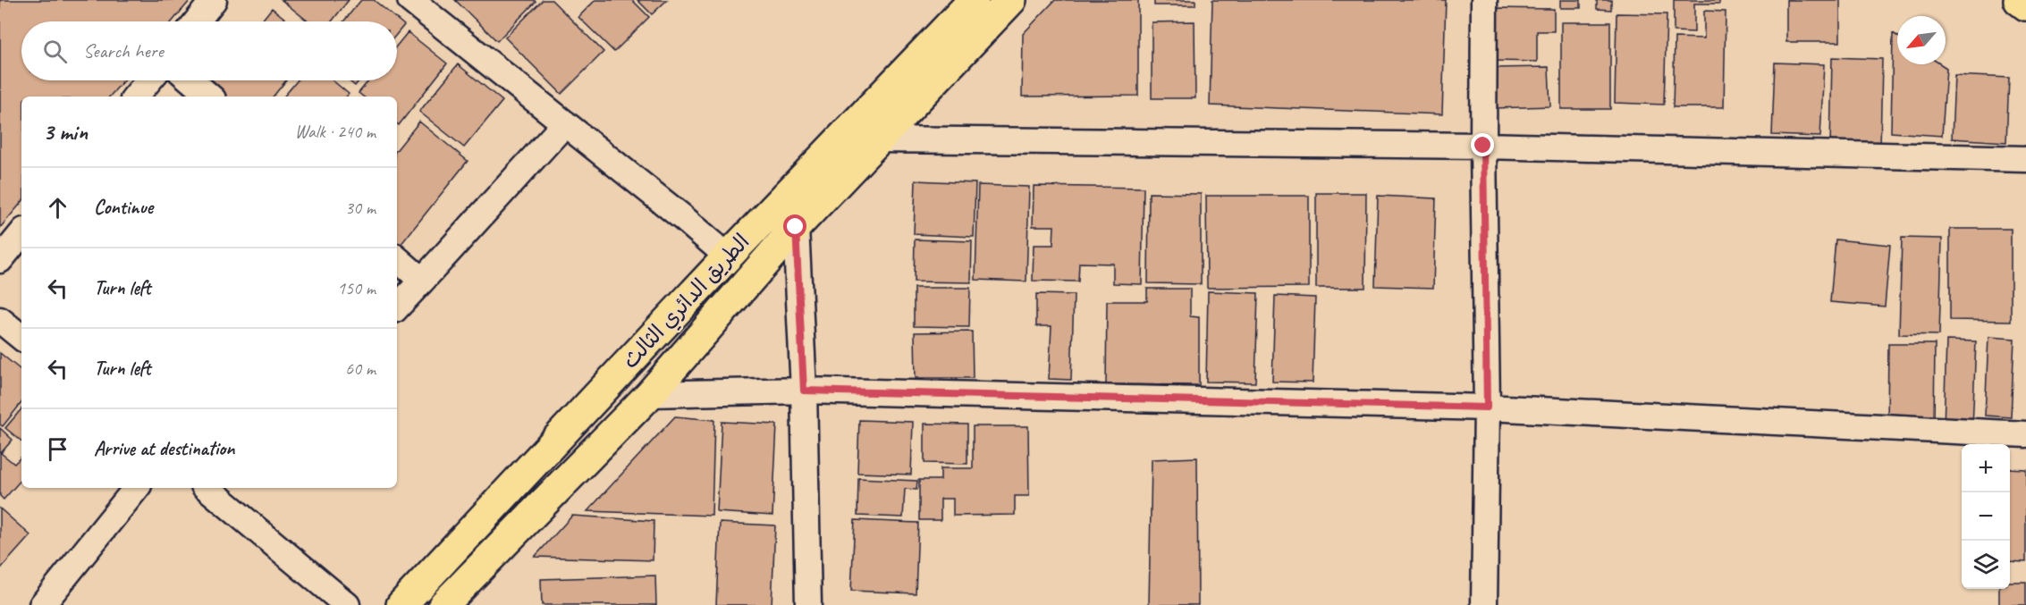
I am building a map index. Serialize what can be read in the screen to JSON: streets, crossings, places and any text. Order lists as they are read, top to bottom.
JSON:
{
  "streets": {
    "main road": ["الطريق الدائري الثالث"]
  },
  "north": "bottom left",
  "page": {
    "search": "Search here",
    "heading": ["3 min", "Walk · 240 m"],
    "list": [
      ["Continue", "30 m"],
      ["Turn left", "150 m"],
      ["Turn left", "60 m"],
      "Arrive at destination"
    ],
    "map_buttons": ["+", "−"]
  }
}
